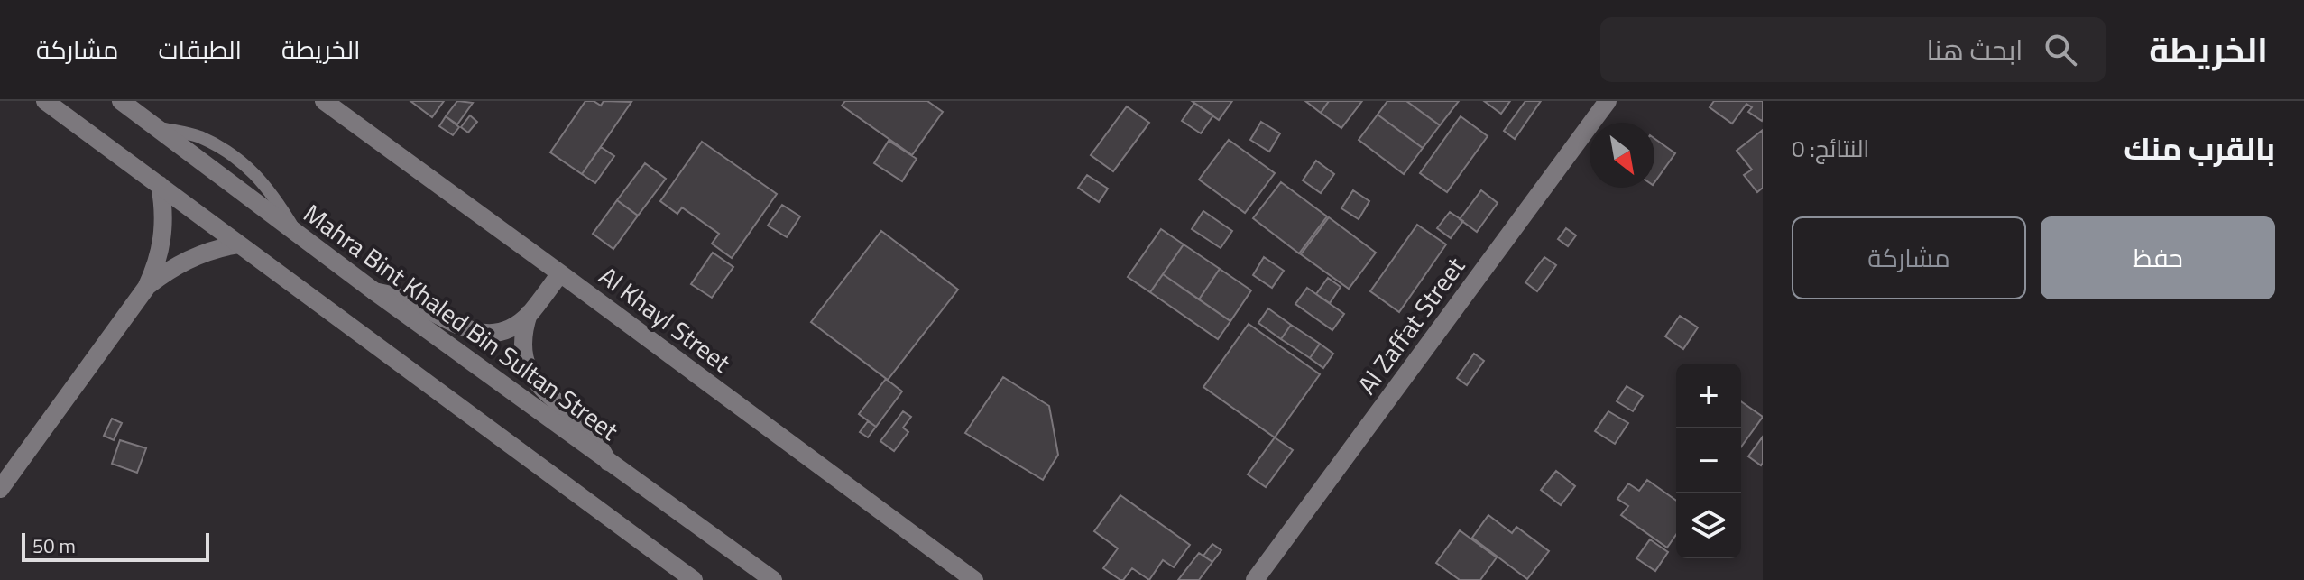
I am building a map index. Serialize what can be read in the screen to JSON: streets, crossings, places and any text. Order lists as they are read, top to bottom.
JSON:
{
  "streets": {
    "street": ["Al Khayl Street", "Mahra Bint Khaled Bin Sultan Street", "Al Zaffat Street"]
  },
  "scale_bar": "50 m",
  "north": "bottom right",
  "page": {
    "header": "الخريطة",
    "search": "ابحث هنا",
    "nav": ["الخريطة", "الطبقات", "مشاركة"],
    "heading": ["بالقرب منك", "النتائج: 0"],
    "buttons": ["حفظ", "مشاركة"],
    "map_buttons": ["+", "−"],
    "scale": "50 m"
  }
}
